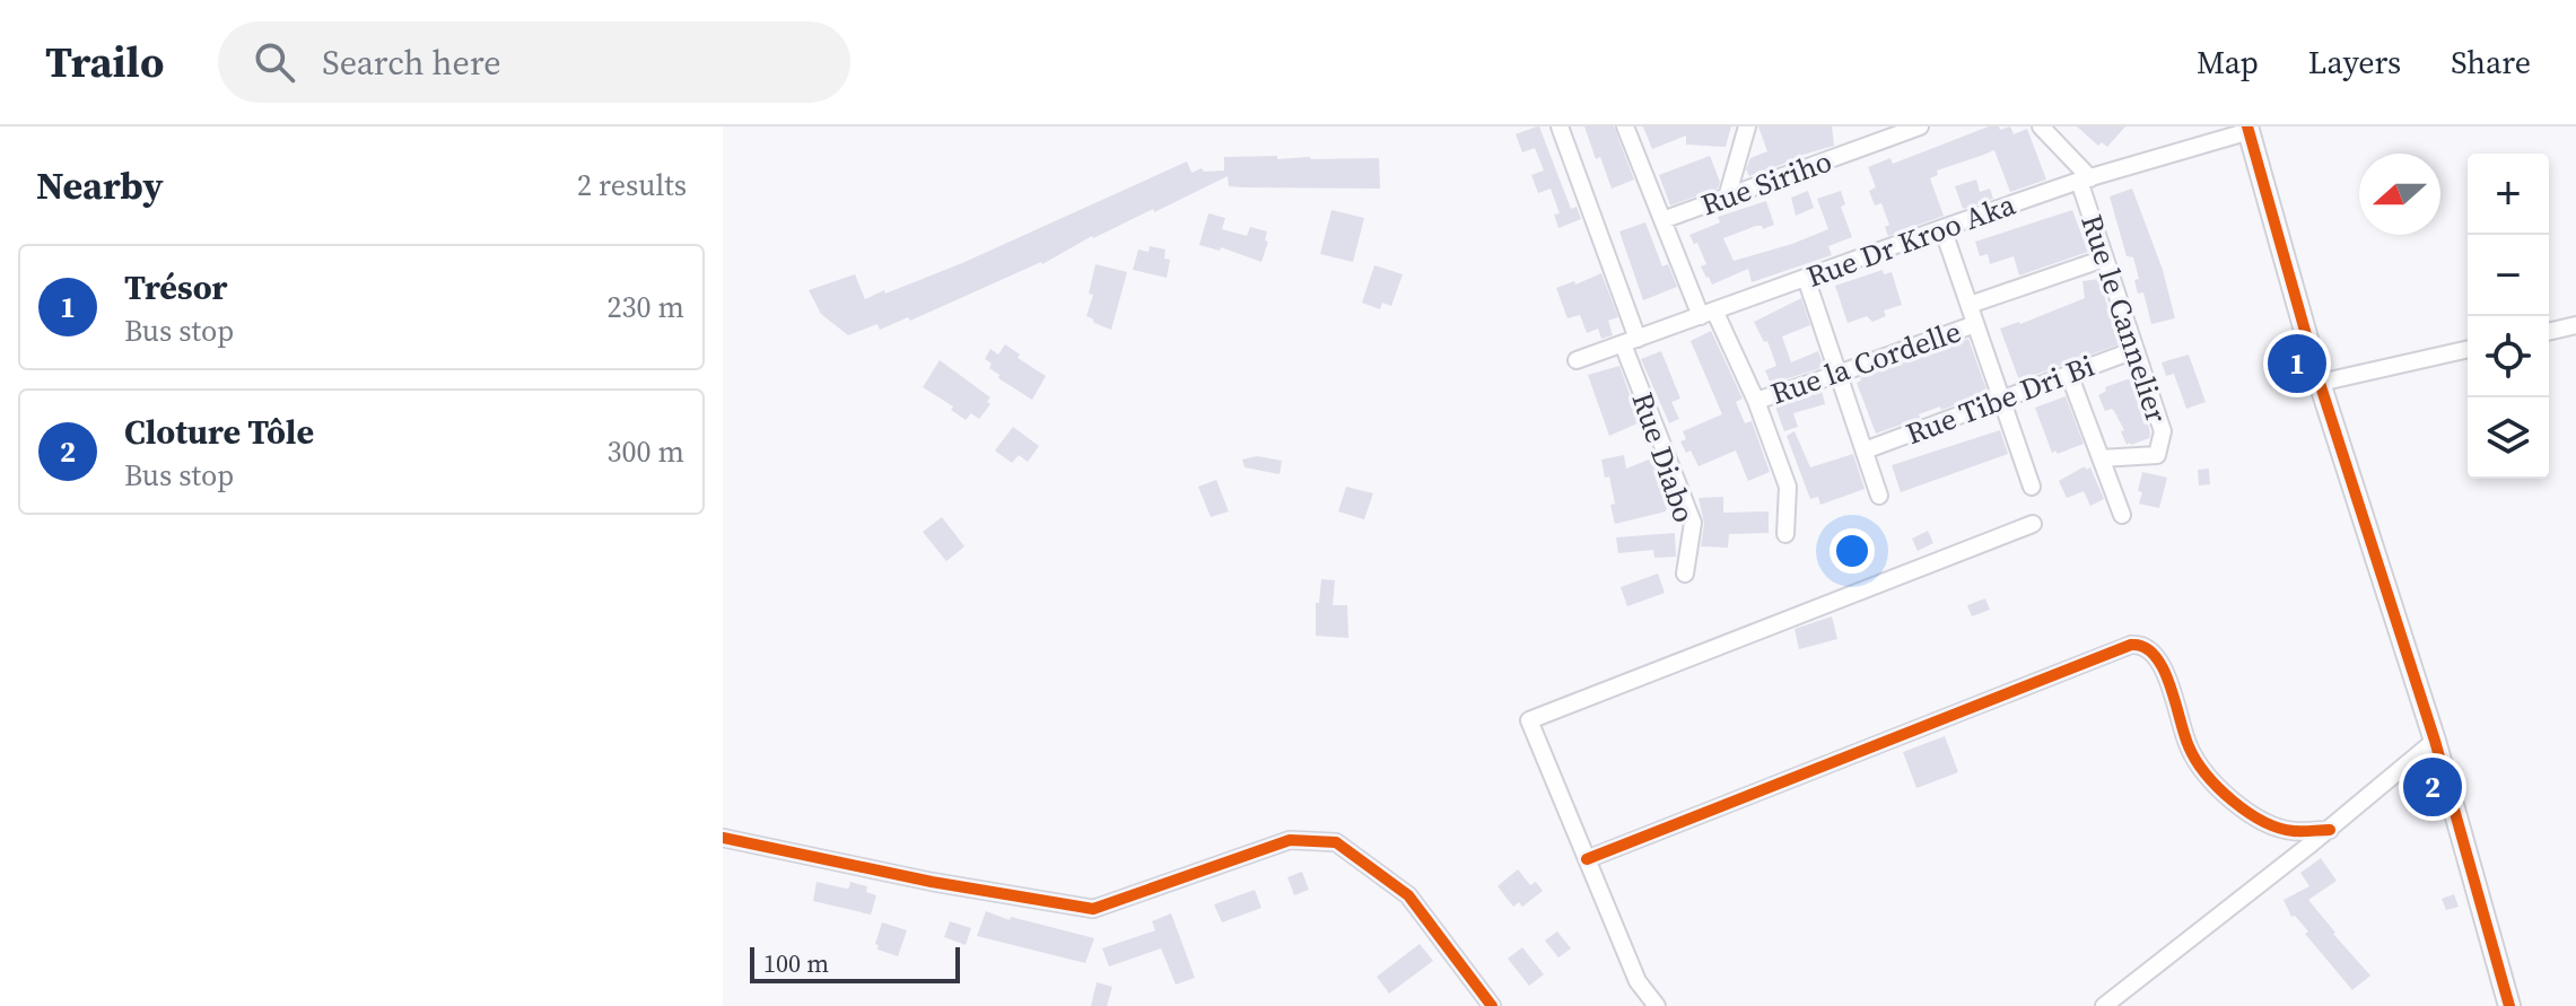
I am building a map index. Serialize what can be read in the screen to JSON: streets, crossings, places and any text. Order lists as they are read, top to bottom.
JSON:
{
  "streets": {
    "street": [
      "Rue Siriho",
      "Rue Dr Kroo Aka",
      "Rue le Cannelier",
      "Rue la Cordelle",
      "Rue Tibe Dri Bi",
      "Rue Diabo"
    ]
  },
  "crossings": [
    ["Rue Dr Kroo Aka", "Rue le Cannelier"],
    ["Rue Dr Kroo Aka", "Rue Diabo"],
    ["Rue le Cannelier", "Rue Tibe Dri Bi"]
  ],
  "scale_bar": "100 m",
  "north": "left",
  "page": {
    "header": "Trailo",
    "search": "Search here",
    "nav": ["Map", "Layers", "Share"],
    "heading": ["Nearby", "2 results"],
    "map_buttons": ["+", "−"],
    "list": [
      {
        "mark": "1",
        "name": "Trésor",
        "note": "Bus stop",
        "value": "230 m"
      },
      {
        "mark": "2",
        "name": "Cloture Tôle",
        "note": "Bus stop",
        "value": "300 m"
      }
    ],
    "pins": ["1", "2"],
    "scale": "100 m"
  }
}
